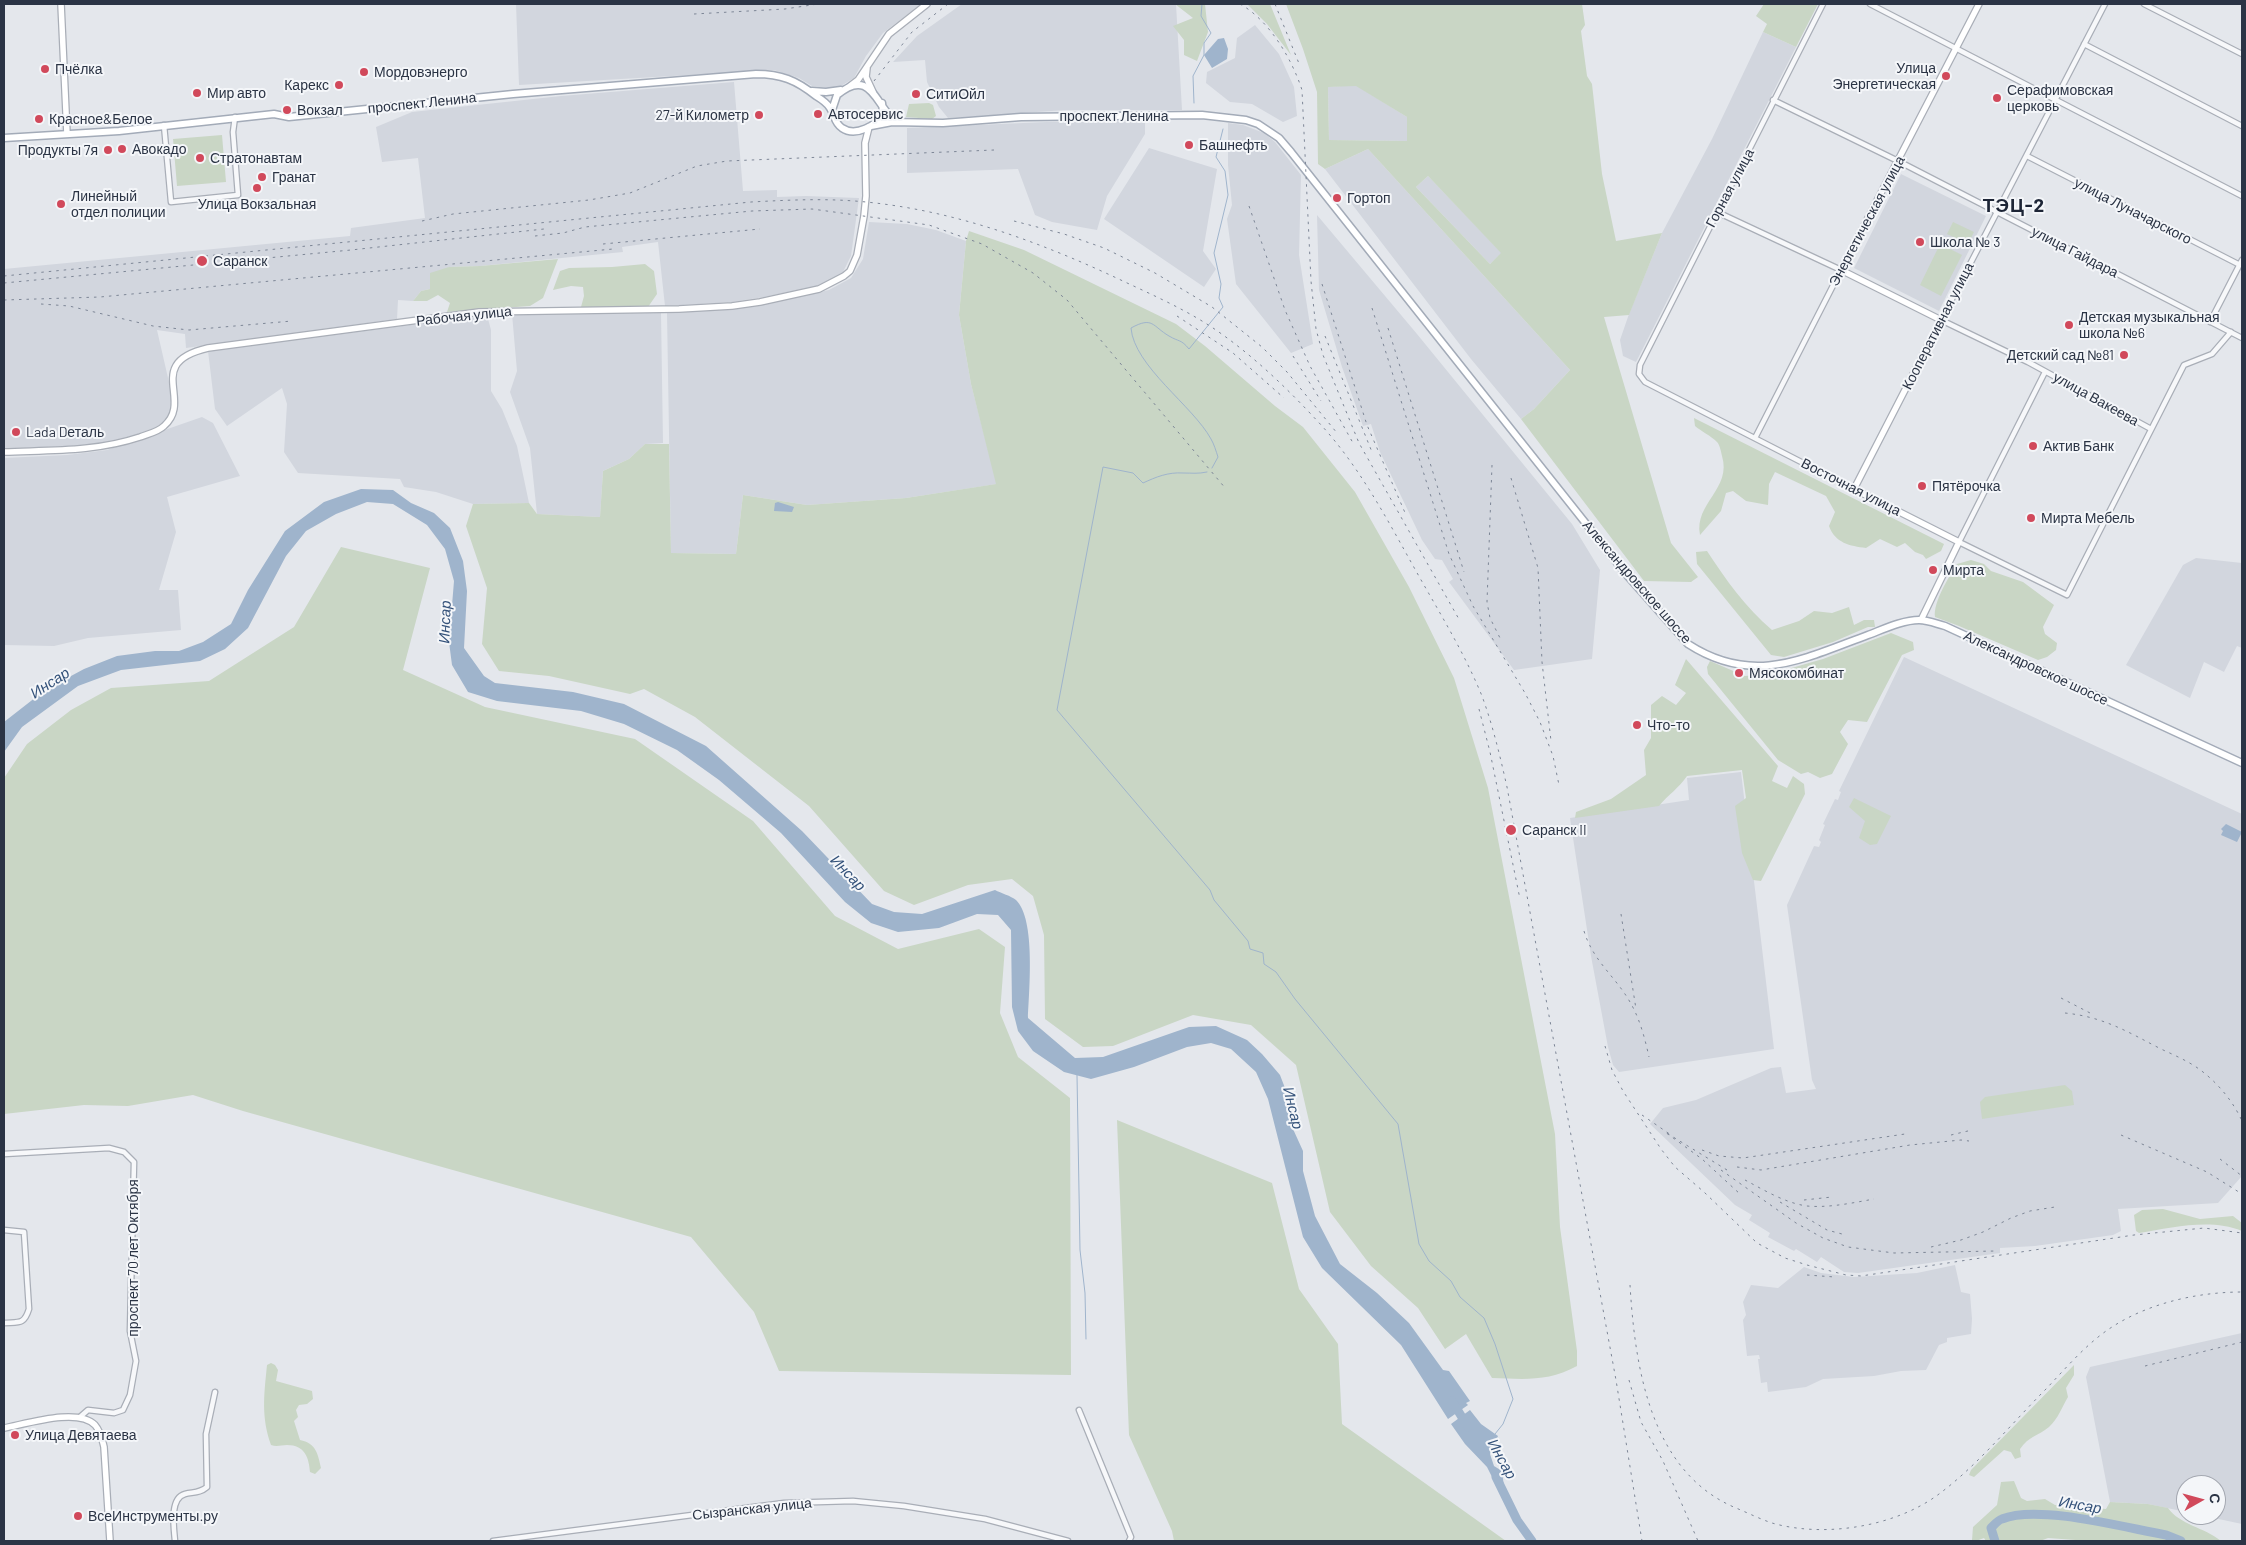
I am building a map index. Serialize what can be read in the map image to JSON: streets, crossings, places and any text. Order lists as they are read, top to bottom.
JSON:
{
  "streets": {
    "main road": ["проспект Ленина", "Александровское шоссе"],
    "street": [
      "Горная улица",
      "улица Луначарского",
      "Энергетическая улица",
      "улица Гайдара",
      "Рабочая улица",
      "Кооперативная улица",
      "улица Вакеева",
      "Восточная улица",
      "проспект 70 лет Октября",
      "Сызранская улица"
    ]
  },
  "crossings": [
    ["проспект Ленина", "Рабочая улица"],
    ["проспект Ленина", "Александровское шоссе"],
    ["Горная улица", "улица Гайдара"],
    ["Горная улица", "улица Вакеева"],
    ["Горная улица", "Восточная улица"],
    ["улица Луначарского", "Кооперативная улица"],
    ["Энергетическая улица", "улица Гайдара"],
    ["Энергетическая улица", "улица Вакеева"],
    ["Энергетическая улица", "Восточная улица"],
    ["улица Гайдара", "Кооперативная улица"],
    ["Кооперативная улица", "улица Вакеева"],
    ["Кооперативная улица", "Восточная улица"],
    ["улица Вакеева", "Восточная улица"]
  ],
  "districts": ["ТЭЦ-2"],
  "water": ["Инсар"],
  "places": [
    "Пчёлка",
    "Мордовэнерго",
    "Улица Энергетическая",
    "Карекс",
    "Мир авто",
    "СитиОйл",
    "Серафимовская церковь",
    "Вокзал",
    "Автосервис",
    "27-й Километр",
    "Красное&Белое",
    "Башнефть",
    "Авокадо",
    "Продукты 7я",
    "Стратонавтам",
    "Гранат",
    "Улица Вокзальная",
    "Гортоп",
    "Линейный отдел полиции",
    "Школа № 3",
    "Саранск",
    "Детская музыкальная школа №6",
    "Детский сад №81",
    "Lada Dеталь",
    "Актив Банк",
    "Пятёрочка",
    "Мирта Мебель",
    "Мирта",
    "Мясокомбинат",
    "Что-то",
    "Саранск II",
    "Улица Девятаева",
    "ВсеИнструменты.ру"
  ],
  "north": "right"
}
